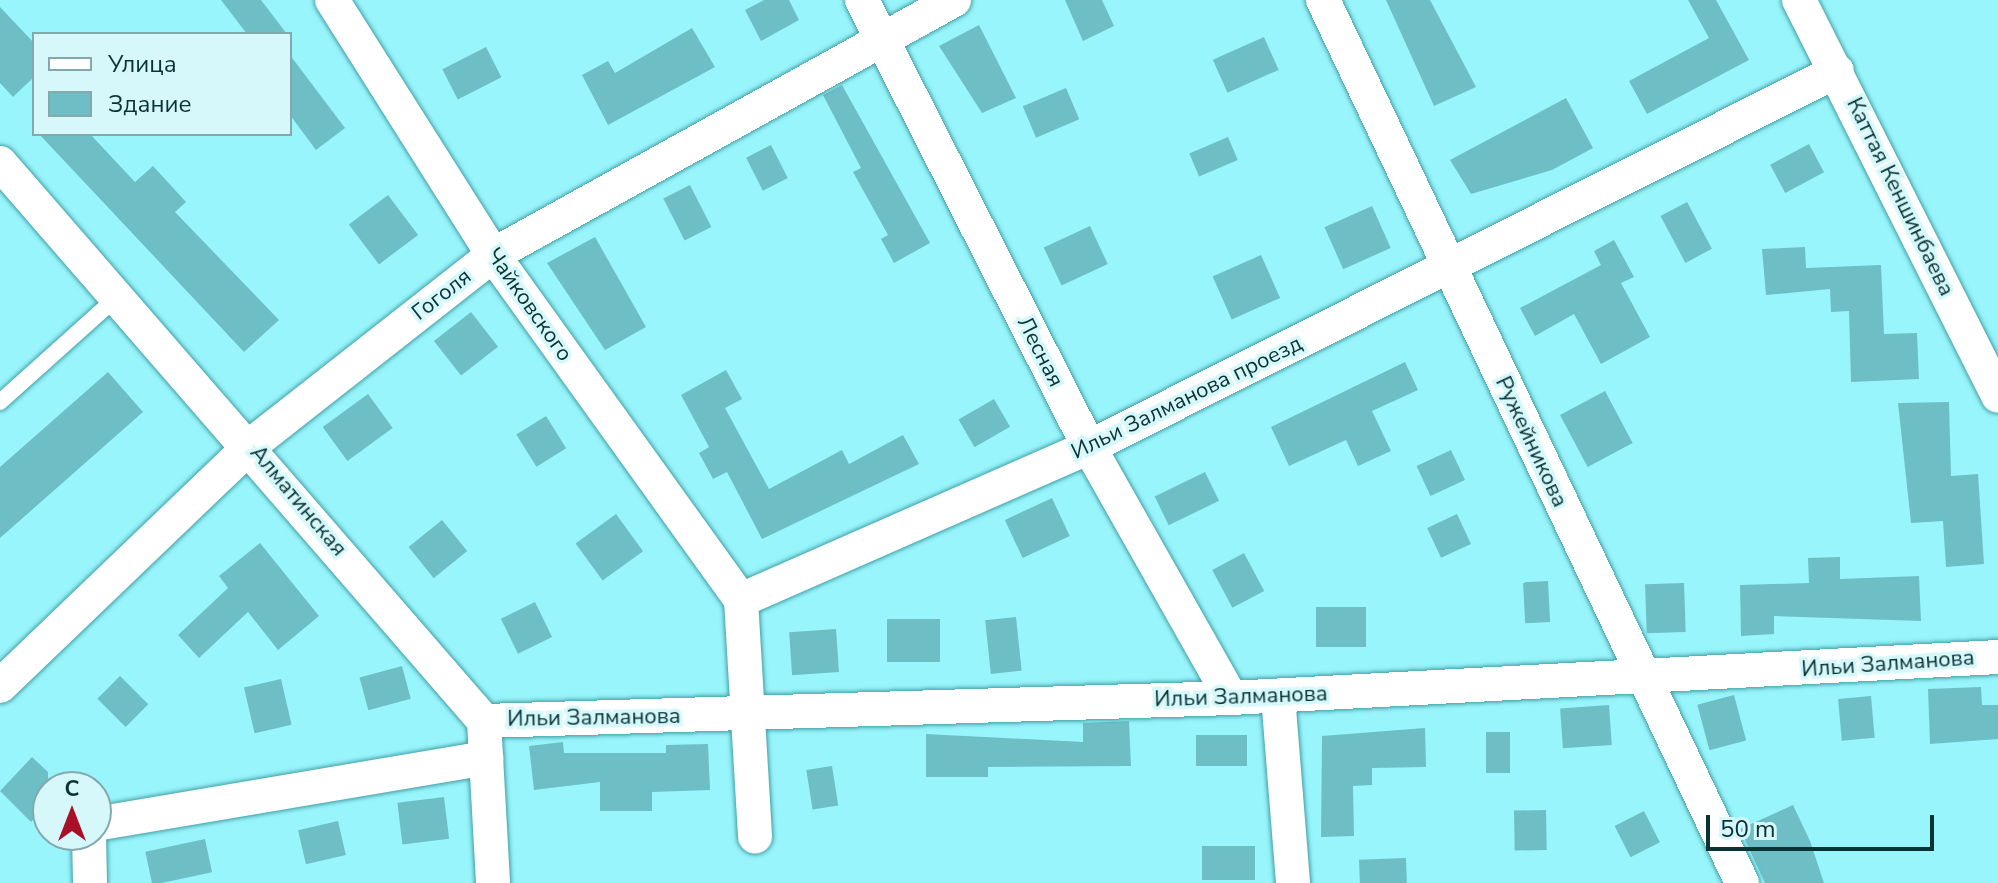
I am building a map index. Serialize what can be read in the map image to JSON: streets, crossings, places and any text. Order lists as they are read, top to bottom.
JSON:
{
  "streets": {
    "street": [
      "Каттая Кеншинбаева",
      "Гоголя",
      "Чайковского",
      "Лесная",
      "Ильи Залманова проезд",
      "Ружейникова",
      "Алматинская",
      "Ильи Залманова"
    ]
  },
  "crossings": [
    ["Каттая Кеншинбаева", "Ильи Залманова проезд"],
    ["Гоголя", "Чайковского"],
    ["Гоголя", "Лесная"],
    ["Гоголя", "Алматинская"],
    ["Чайковского", "Ильи Залманова проезд"],
    ["Лесная", "Ильи Залманова проезд"],
    ["Лесная", "Ильи Залманова"],
    ["Ильи Залманова проезд", "Ружейникова"],
    ["Ружейникова", "Ильи Залманова"],
    ["Алматинская", "Ильи Залманова"]
  ],
  "legend": ["Улица", "Здание"],
  "scale_bar": "50 m",
  "north": "top"
}
